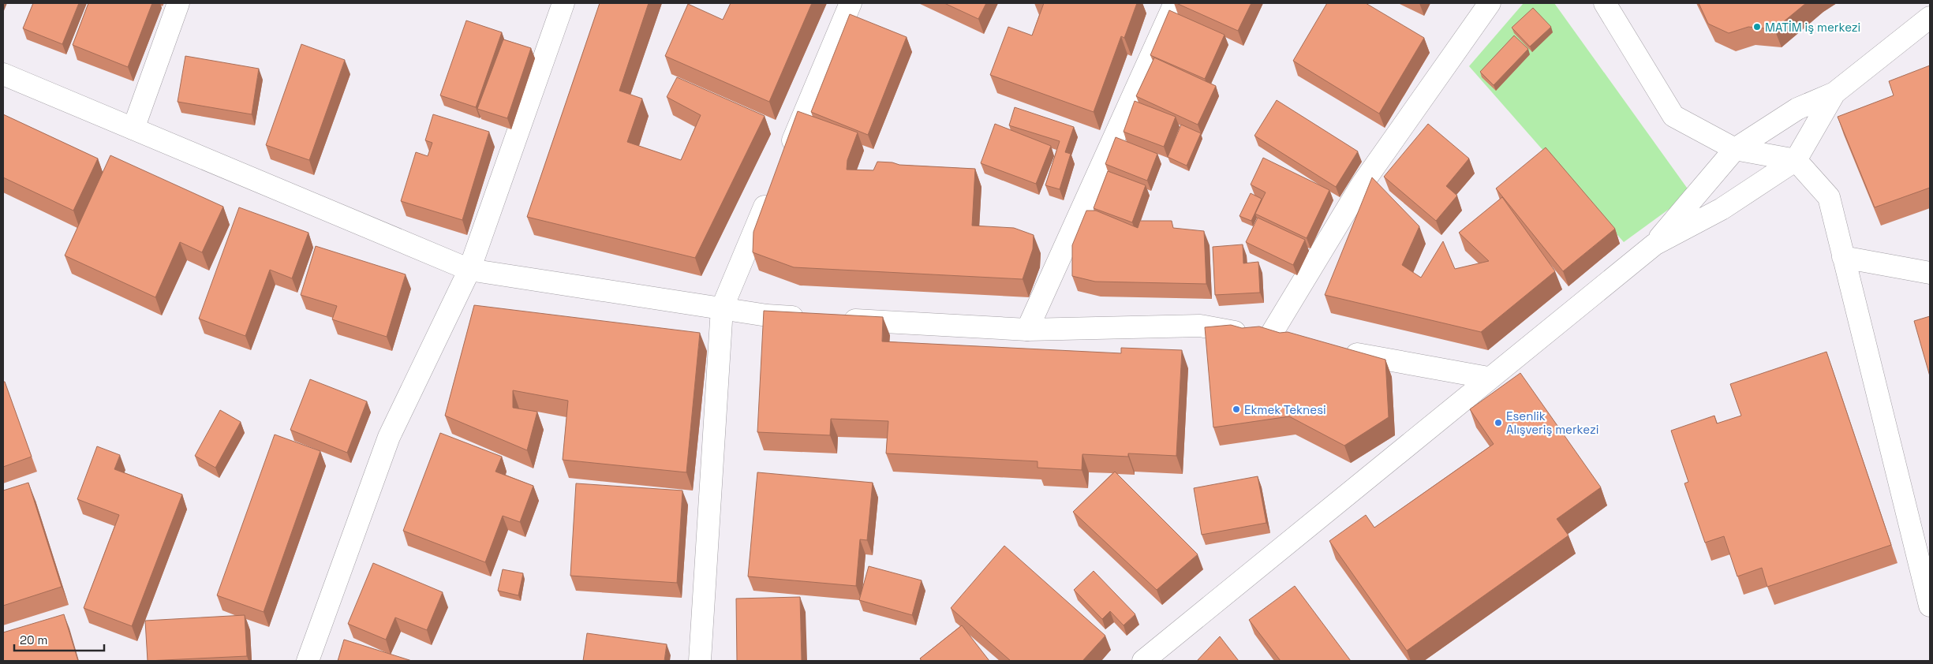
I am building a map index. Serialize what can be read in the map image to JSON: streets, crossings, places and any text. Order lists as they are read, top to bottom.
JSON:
{
  "places": ["MATİM iş merkezi", "Ekmek Teknesi", "Esenlik Alışveriş merkezi"],
  "scale_bar": "20 m"
}
